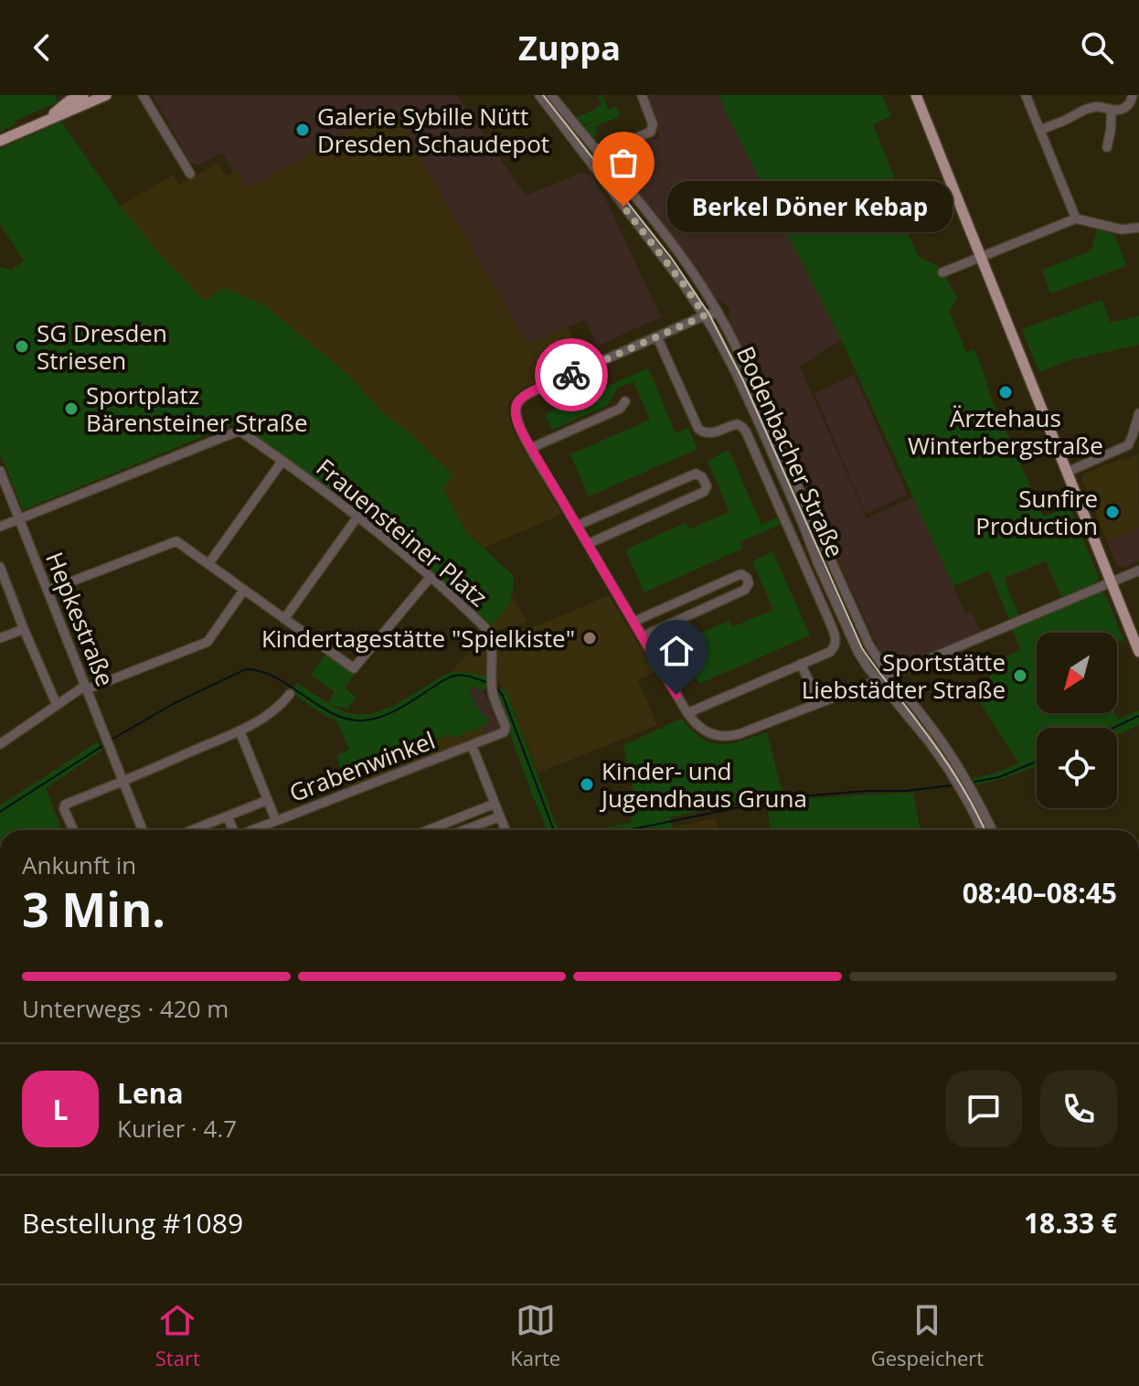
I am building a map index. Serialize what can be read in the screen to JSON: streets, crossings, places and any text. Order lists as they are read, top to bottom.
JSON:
{
  "streets": {
    "street": [
      "Bodenbacher Straße",
      "Frauensteiner Platz",
      "Hepkestraße",
      "Grabenwinkel"
    ]
  },
  "crossings": [
    ["Frauensteiner Platz", "Hepkestraße"],
    ["Frauensteiner Platz", "Grabenwinkel"]
  ],
  "places": [
    "Galerie Sybille Nütt Dresden Schaudepot",
    "Berkel Döner Kebap",
    "SG Dresden Striesen",
    "Ärztehaus Winterbergstraße",
    "Sportplatz Bärensteiner Straße",
    "Sunfire Production",
    "Kindertagestätte \"Spielkiste\"",
    "Sportstätte Liebstädter Straße",
    "Kinder- und Jugendhaus Gruna"
  ],
  "north": "bottom left",
  "page": {
    "header": "Zuppa",
    "bubble": "Berkel Döner Kebap",
    "heading": ["3 Min.", "Ankunft in", "08:40–08:45"],
    "panel": [
      "Lena",
      "Kurier · 4.7",
      "Bestellung #1089",
      "18.33 €"
    ],
    "bar": "Unterwegs · 420 m",
    "round": "L",
    "tabs": ["Start", "Karte", "Gespeichert"]
  }
}
